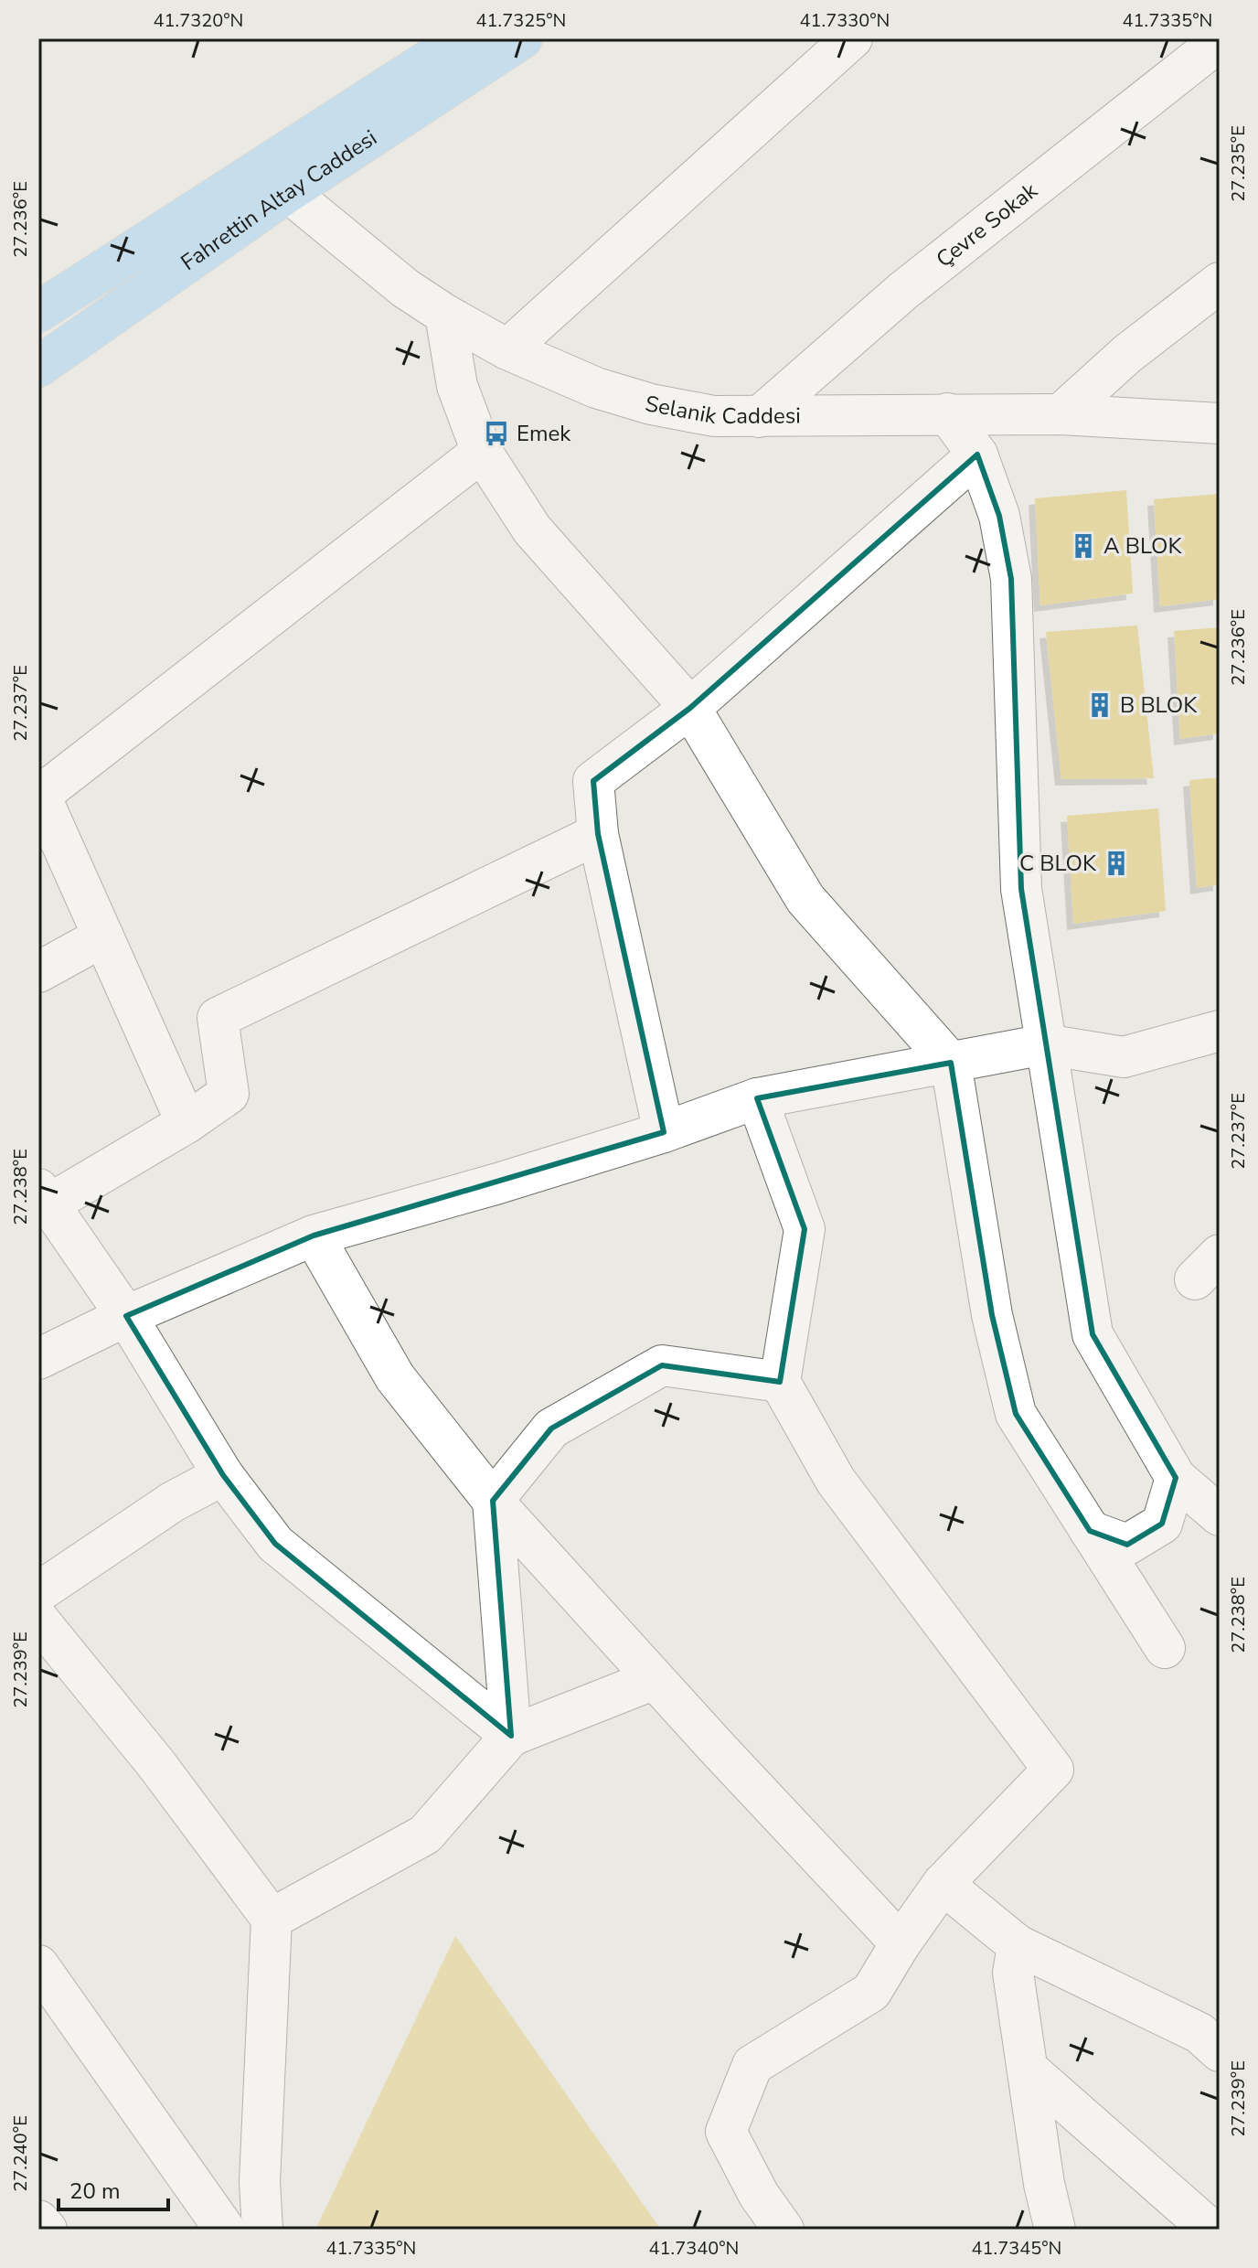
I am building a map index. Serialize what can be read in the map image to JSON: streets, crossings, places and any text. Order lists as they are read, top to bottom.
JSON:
{
  "streets": {
    "main road": ["Fahrettin Altay Caddesi"],
    "street": ["Çevre Sokak", "Selanik Caddesi"]
  },
  "crossings": [
    ["Fahrettin Altay Caddesi", "Selanik Caddesi"],
    ["Çevre Sokak", "Selanik Caddesi"]
  ],
  "places": {
    "bus stop": ["Emek"],
    "building": ["A BLOK", "B BLOK", "C BLOK"]
  },
  "scale_bar": "20 m",
  "coordinates": [
    "41.7320°N",
    "41.7325°N",
    "41.7330°N",
    "41.7335°N",
    "27.235°E",
    "27.236°E",
    "27.237°E",
    "27.238°E",
    "27.239°E",
    "27.240°E",
    "41.7340°N",
    "41.7345°N"
  ]
}
